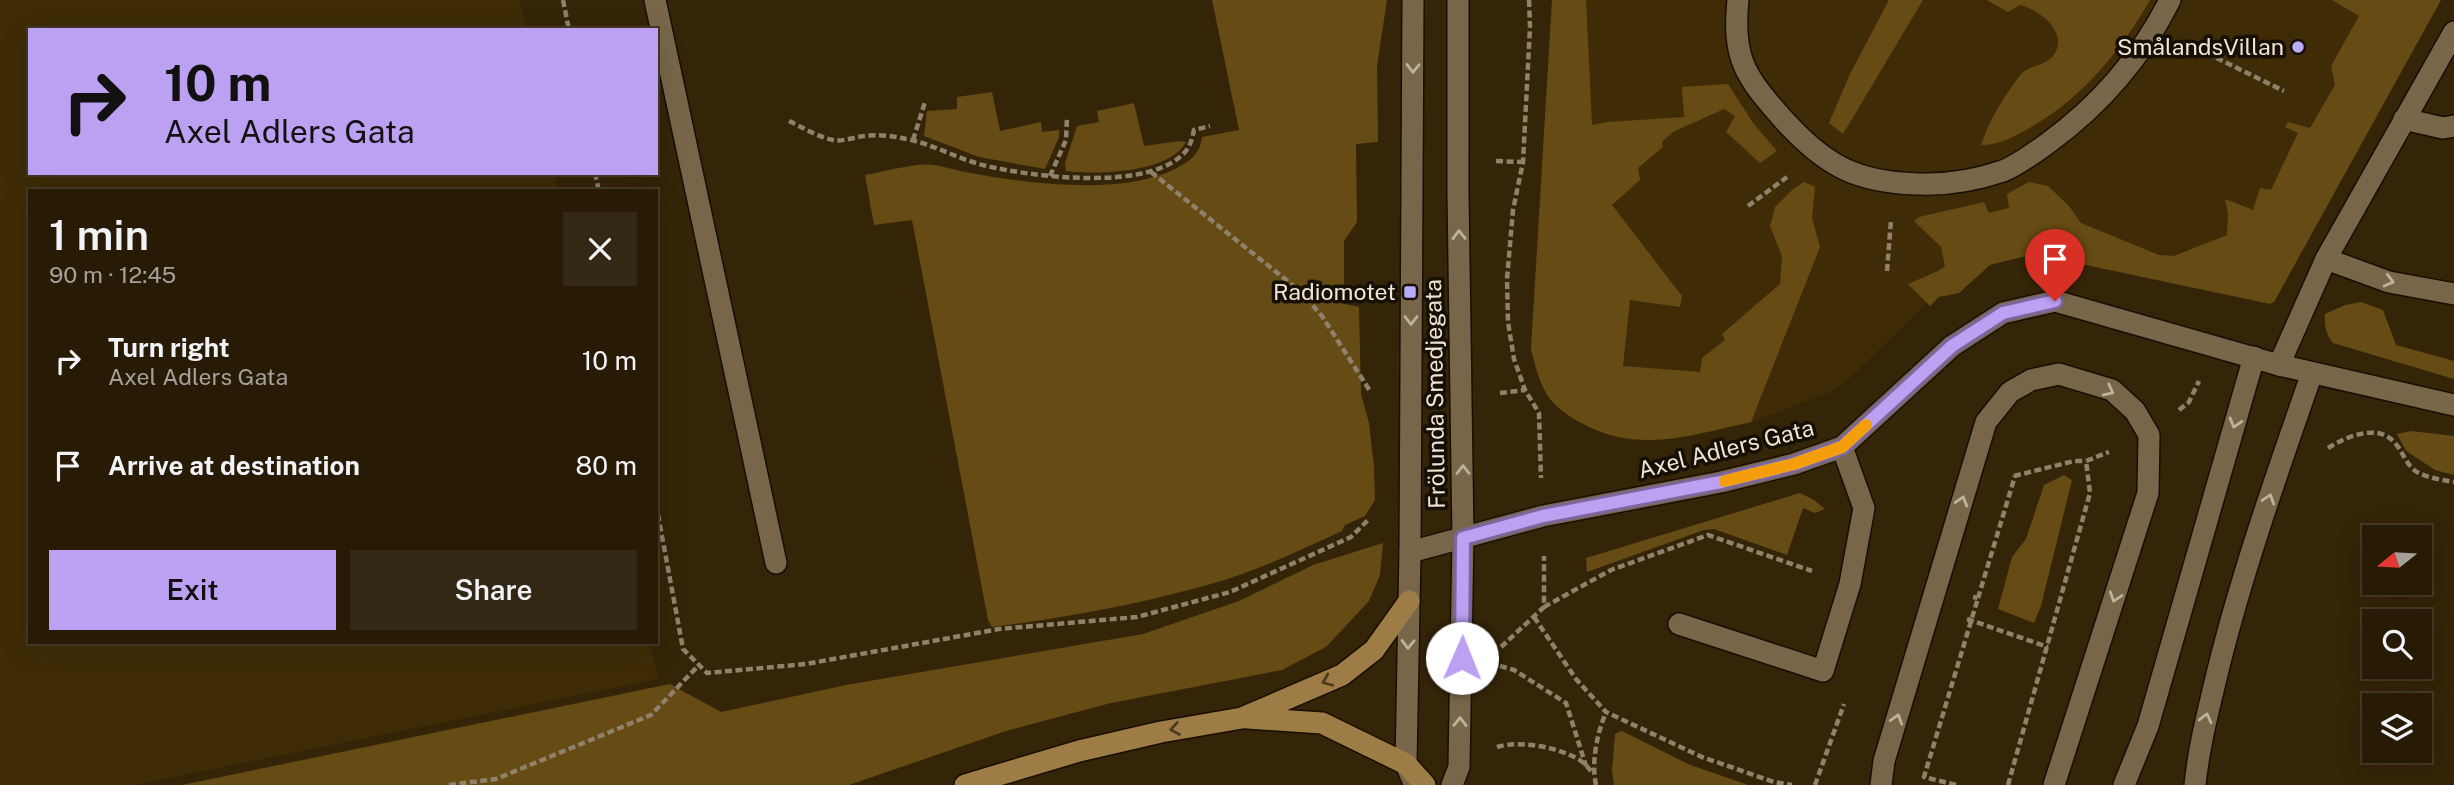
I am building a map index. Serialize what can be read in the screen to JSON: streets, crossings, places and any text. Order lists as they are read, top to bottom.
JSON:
{
  "streets": {
    "street": ["Frölunda Smedjegata", "Axel Adlers Gata"]
  },
  "crossings": [
    ["Frölunda Smedjegata", "Axel Adlers Gata"]
  ],
  "places": {
    "other": ["SmålandsVillan"],
    "transit": ["Radiomotet"]
  },
  "north": "left",
  "page": {
    "turn": ["10 m", "Axel Adlers Gata"],
    "heading": ["1 min", "90 m · 12:45"],
    "list": [
      {
        "name": "Turn right",
        "note": "Axel Adlers Gata",
        "value": "10 m"
      },
      {
        "name": "Arrive at destination",
        "value": "80 m"
      }
    ],
    "buttons": ["Exit", "Share"]
  }
}
